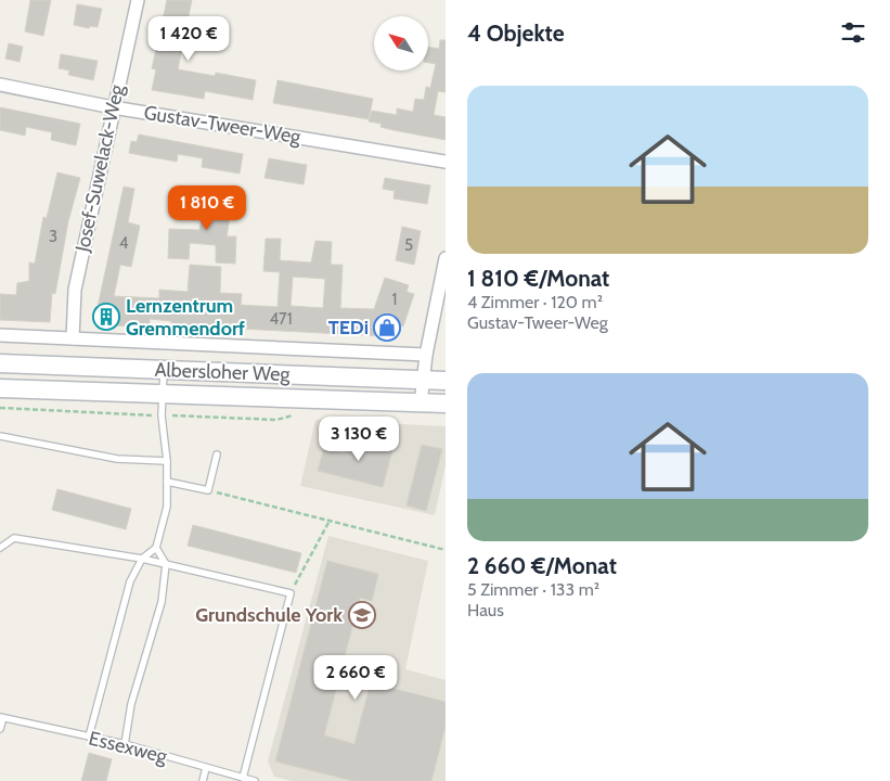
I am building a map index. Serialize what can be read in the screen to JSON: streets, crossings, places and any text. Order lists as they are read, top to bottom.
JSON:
{
  "streets": {
    "main road": ["Albersloher Weg"],
    "street": ["Gustav-Tweer-Weg", "Josef-Suwelack-Weg"],
    "lane": ["Essexweg"]
  },
  "crossings": [
    ["Gustav-Tweer-Weg", "Josef-Suwelack-Weg"],
    ["Josef-Suwelack-Weg", "Albersloher Weg"]
  ],
  "places": {
    "building": ["Lernzentrum Gremmendorf"],
    "shop": ["TEDi"],
    "school or university": ["Grundschule York"]
  },
  "house_numbers": [
    "3",
    "4",
    "5",
    "1",
    "471"
  ],
  "north": "top left",
  "page": {
    "heading": "4 Objekte",
    "price": [
      "1 420 €",
      "1 810 €",
      "3 130 €",
      "2 660 €"
    ],
    "list": [
      {
        "name": "1 810 €/Monat",
        "note": "4 Zimmer · 120 m² · Gustav-Tweer-Weg"
      },
      {
        "name": "2 660 €/Monat",
        "note": "5 Zimmer · 133 m² · Haus"
      }
    ]
  }
}
